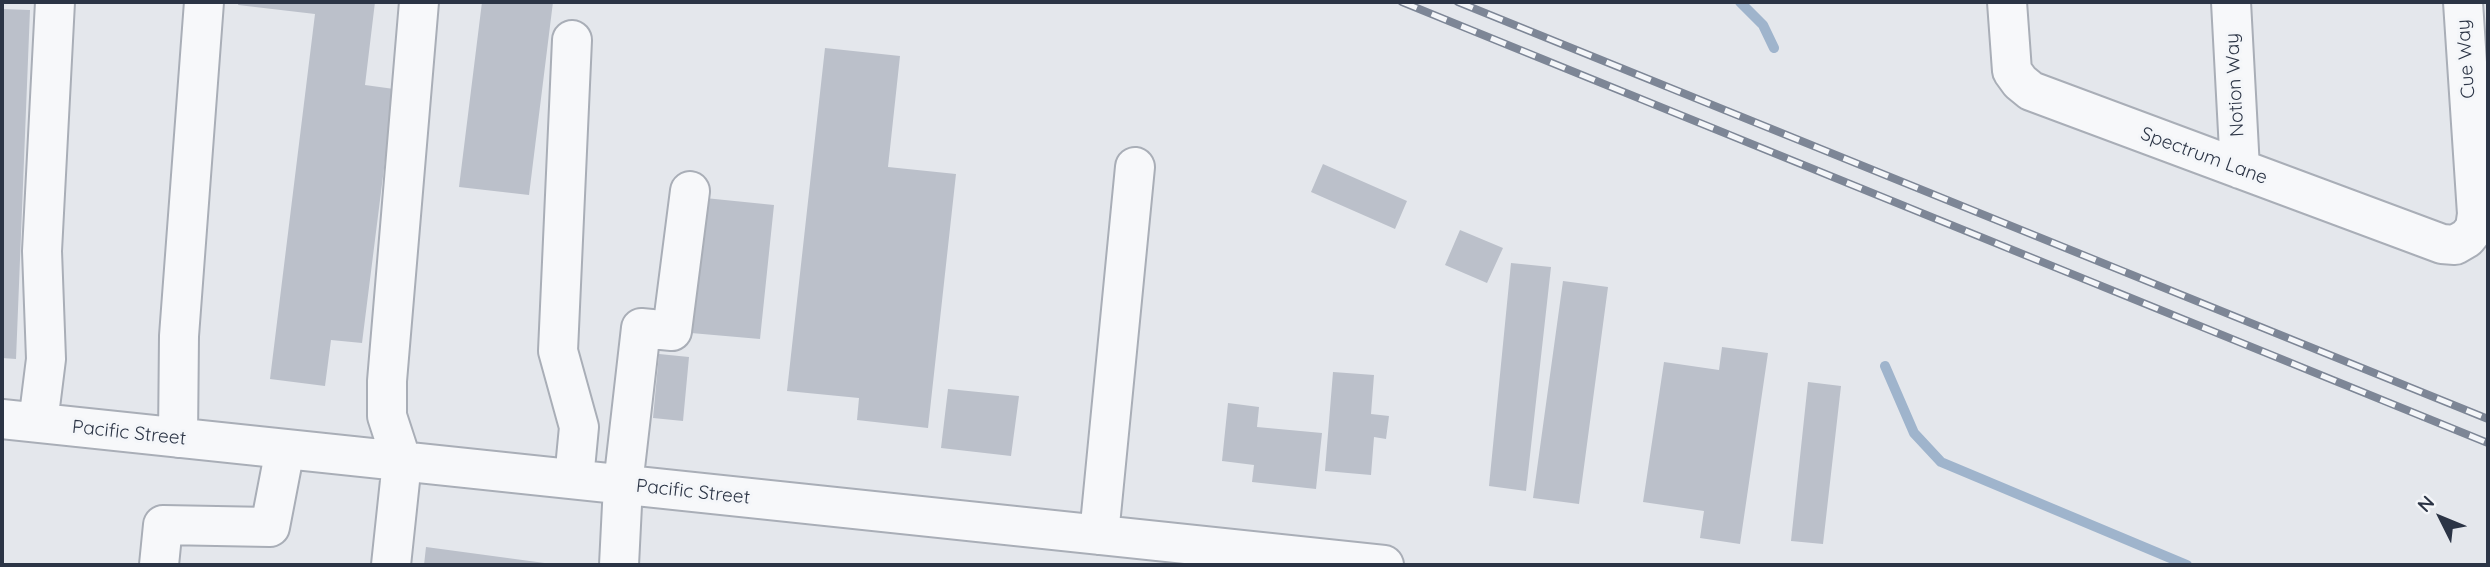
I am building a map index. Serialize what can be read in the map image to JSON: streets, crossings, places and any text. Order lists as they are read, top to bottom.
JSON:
{
  "streets": {
    "street": [
      "Cue Way",
      "Notion Way",
      "Spectrum Lane",
      "Pacific Street"
    ]
  },
  "crossings": [
    ["Cue Way", "Spectrum Lane"],
    ["Notion Way", "Spectrum Lane"]
  ],
  "north": "top left"
}
